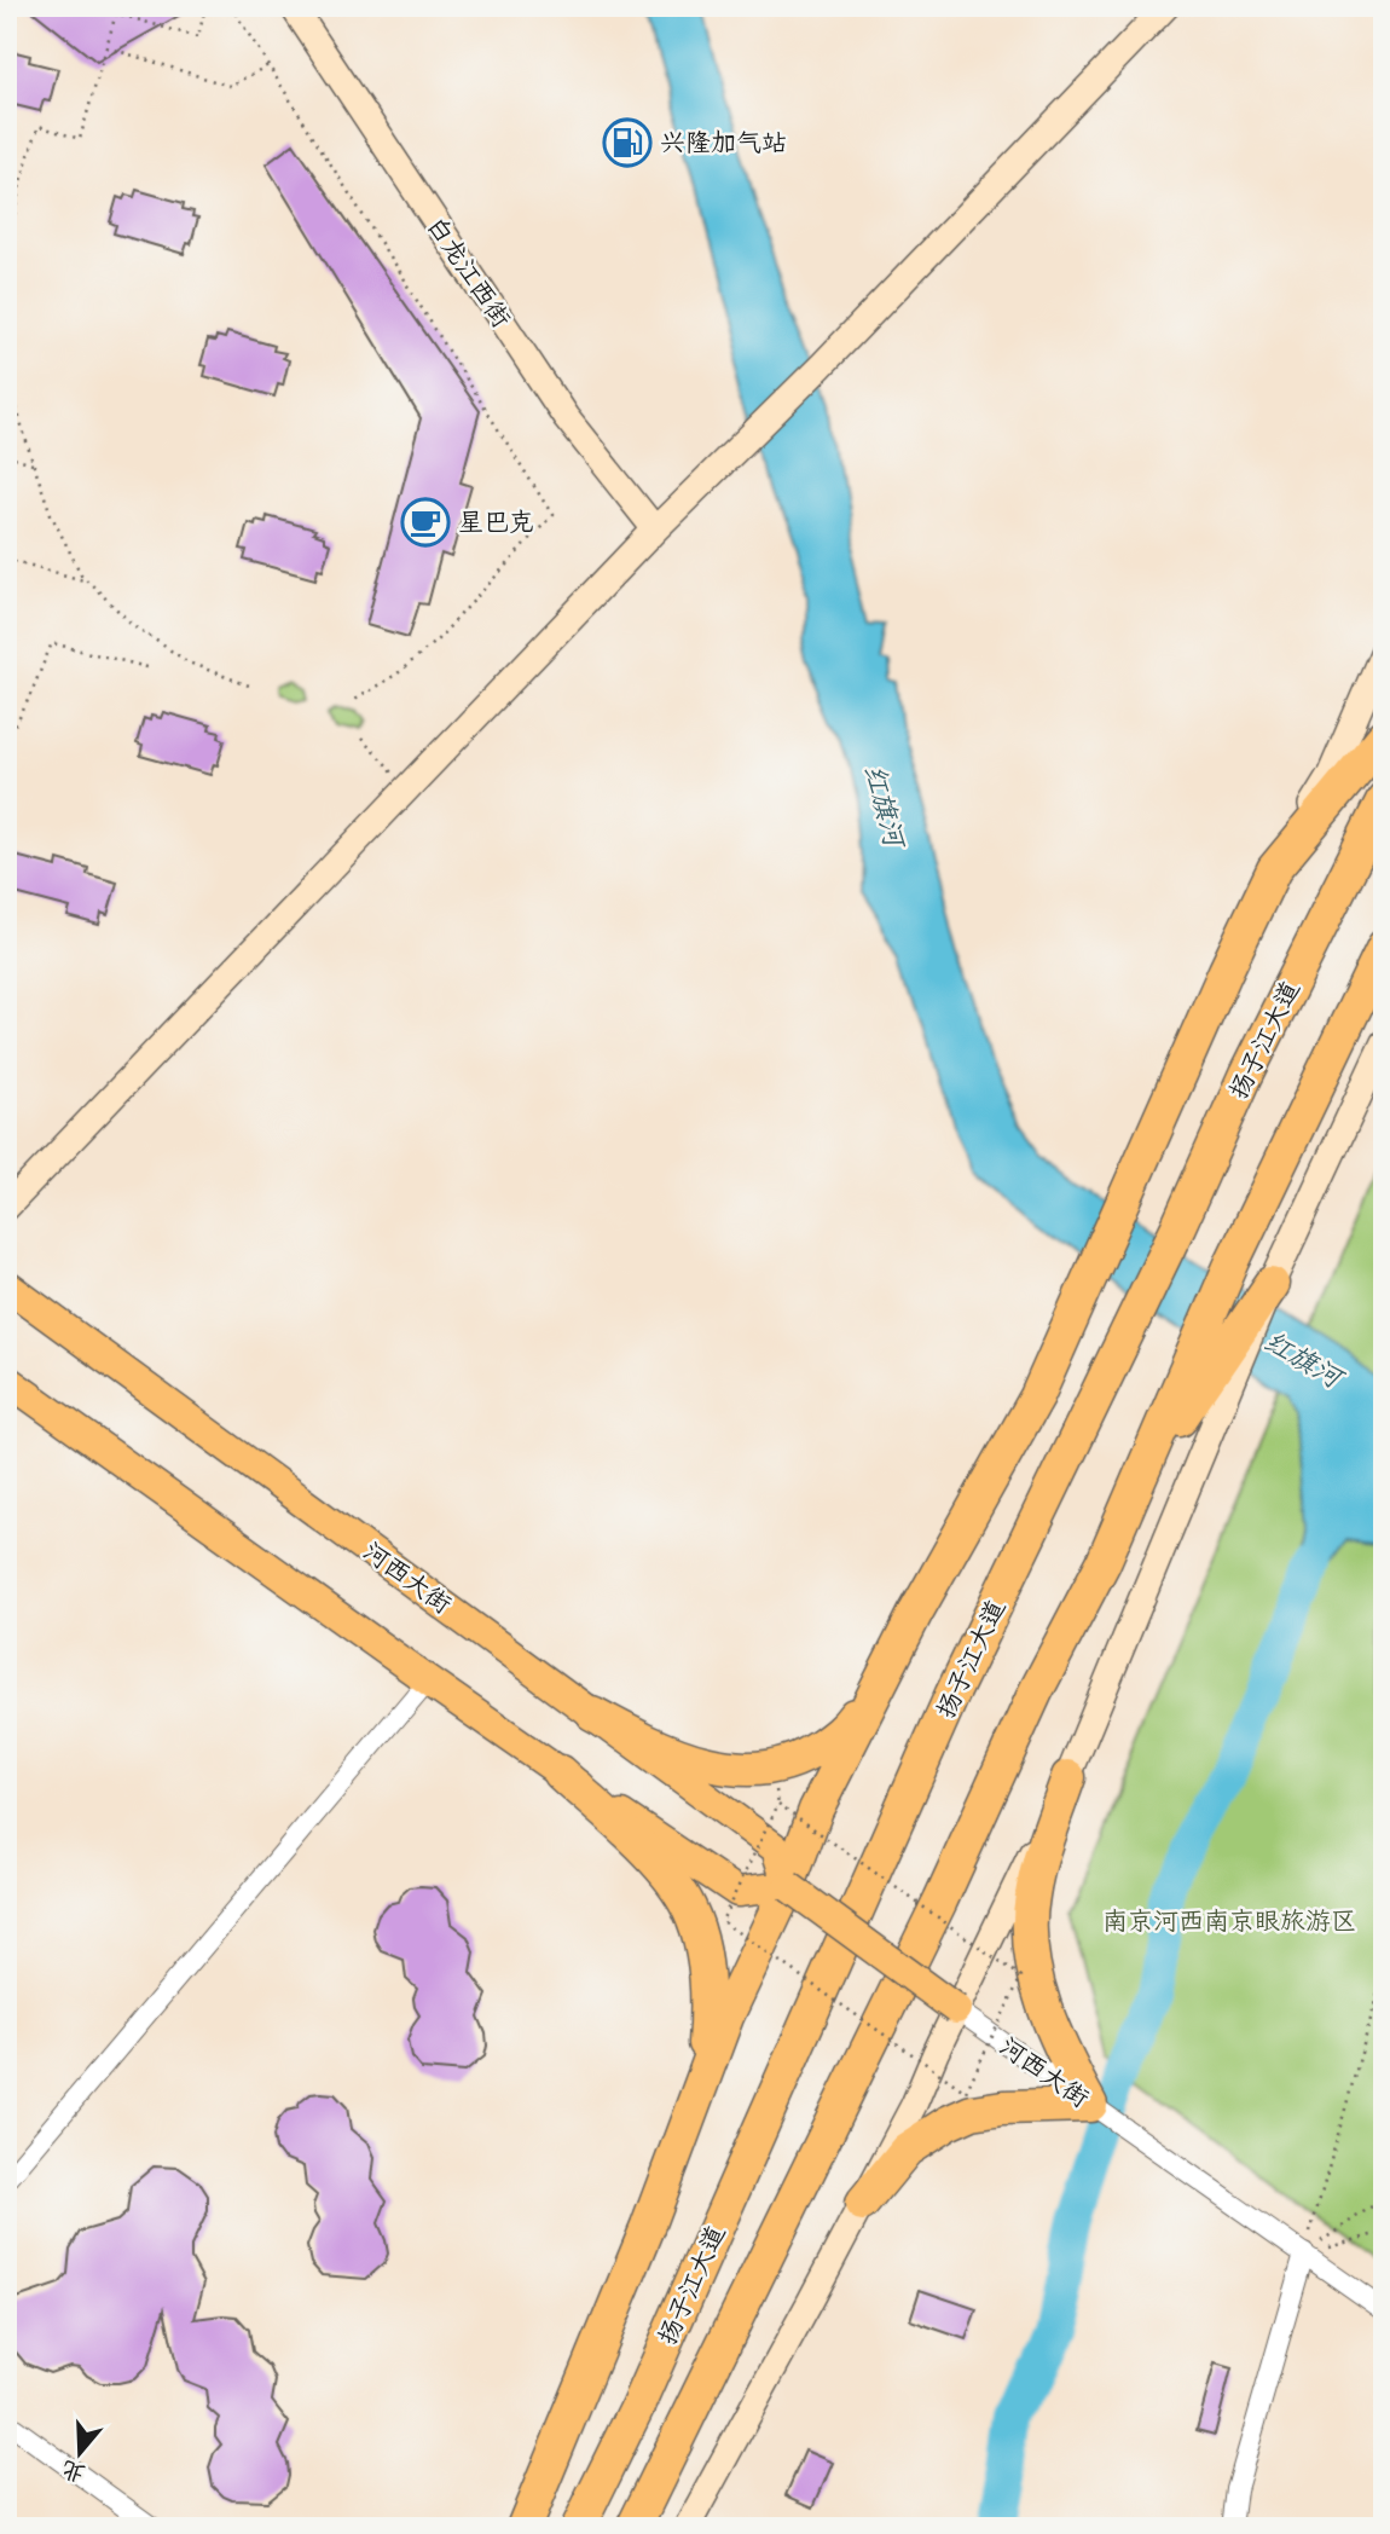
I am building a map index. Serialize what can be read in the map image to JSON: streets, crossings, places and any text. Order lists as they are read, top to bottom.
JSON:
{
  "streets": {
    "highway": ["扬子江大道"],
    "main road": ["河西大街"],
    "street": ["白龙江西街"]
  },
  "water": ["红旗河"],
  "parks": ["南京河西南京眼旅游区"],
  "places": {
    "fuel station": ["兴隆加气站"],
    "cafe": ["星巴克"]
  },
  "north": "bottom"
}
